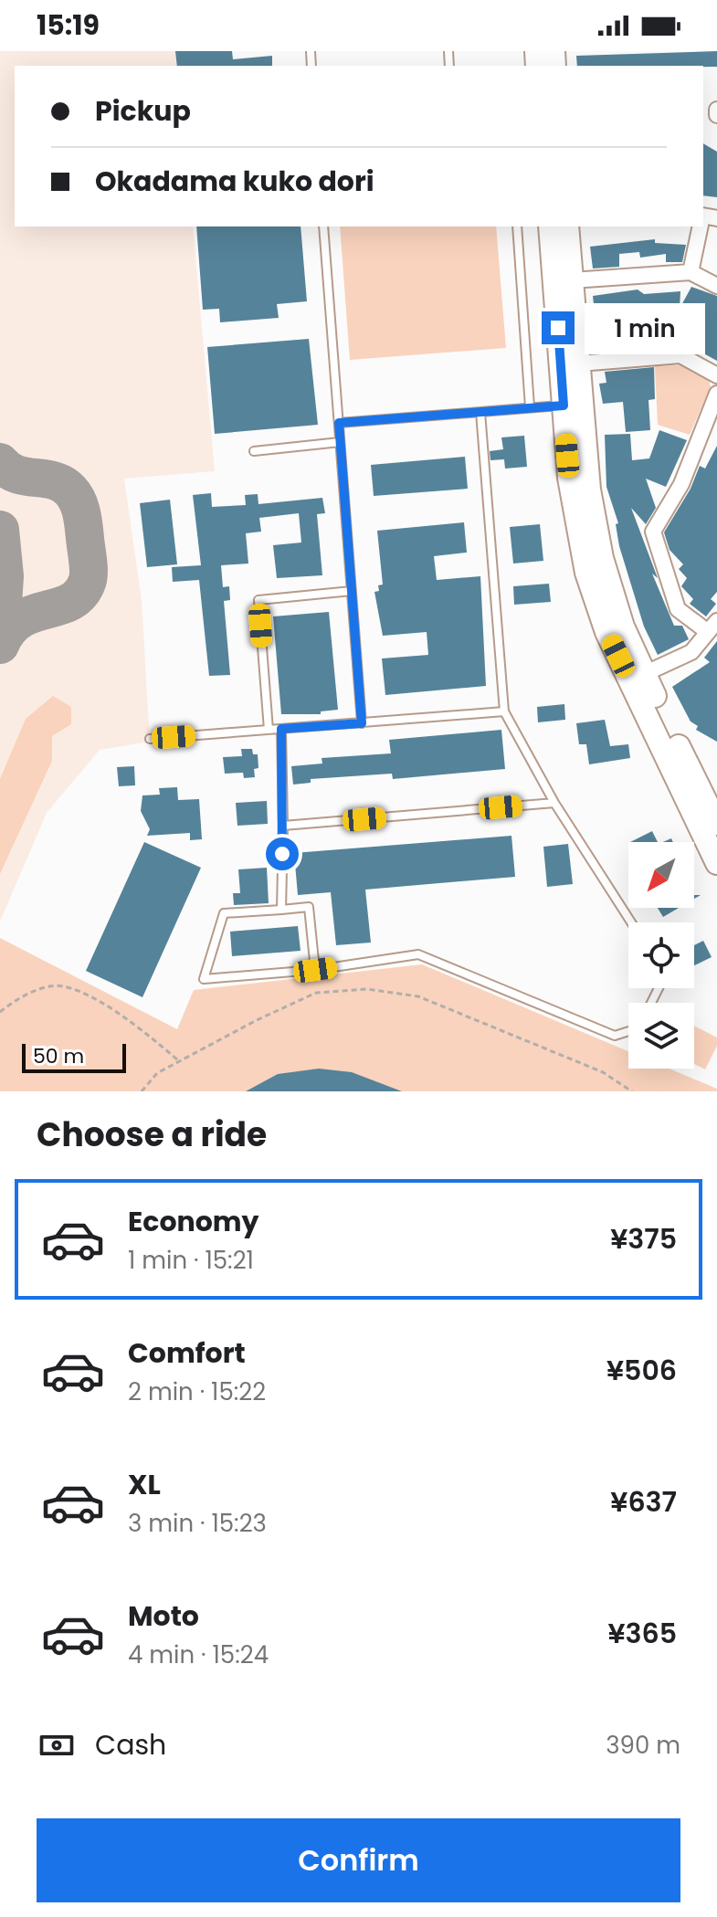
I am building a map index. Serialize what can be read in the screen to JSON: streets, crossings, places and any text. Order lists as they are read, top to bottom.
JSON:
{
  "scale_bar": "50 m",
  "north": "bottom left",
  "page": {
    "status": "15:19",
    "banner": ["Pickup", "Okadama kuko dori"],
    "bubble": "1 min",
    "scale": "50 m",
    "heading": "Choose a ride",
    "list": [
      {
        "name": "Economy",
        "note": "1 min · 15:21",
        "value": "¥375"
      },
      {
        "name": "Comfort",
        "note": "2 min · 15:22",
        "value": "¥506"
      },
      {
        "name": "XL",
        "note": "3 min · 15:23",
        "value": "¥637"
      },
      {
        "name": "Moto",
        "note": "4 min · 15:24",
        "value": "¥365"
      }
    ],
    "pay": ["Cash", "390 m"],
    "buttons": "Confirm"
  }
}
